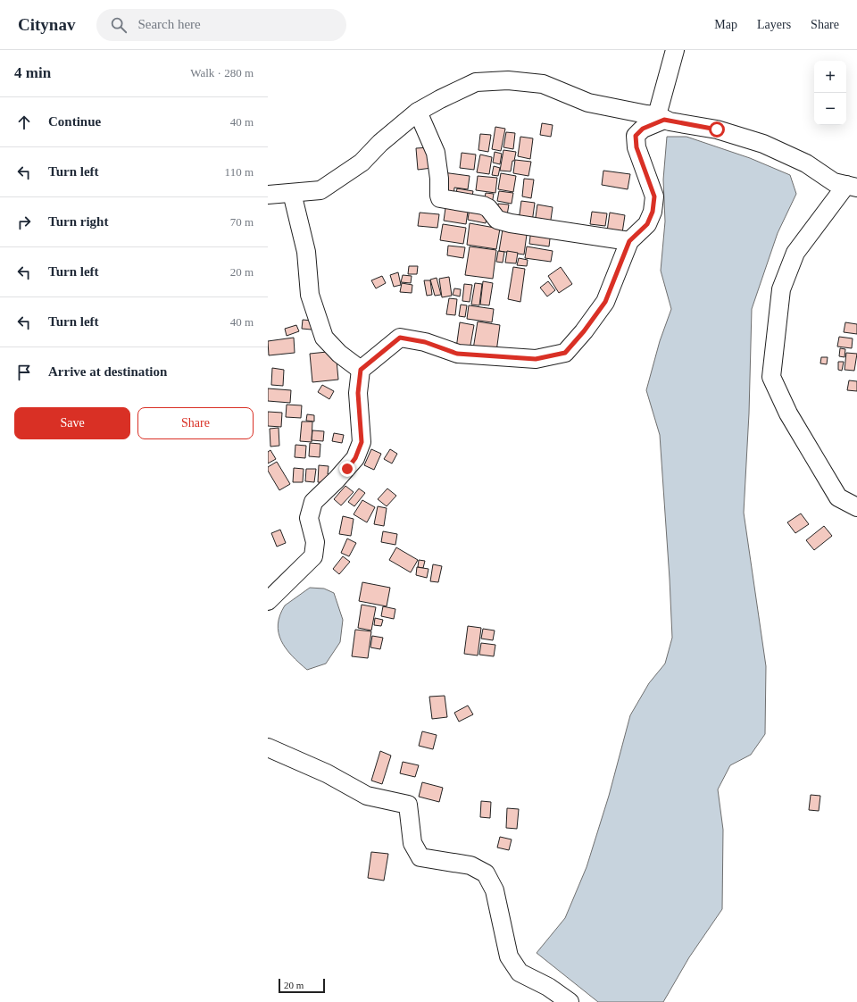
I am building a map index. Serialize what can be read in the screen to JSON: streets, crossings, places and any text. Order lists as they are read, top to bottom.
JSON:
{
  "scale_bar": "20 m",
  "page": {
    "header": "Citynav",
    "search": "Search here",
    "nav": ["Map", "Layers", "Share"],
    "heading": ["4 min", "Walk · 280 m"],
    "map_buttons": ["+", "−"],
    "list": [
      ["Continue", "40 m"],
      ["Turn left", "110 m"],
      ["Turn right", "70 m"],
      ["Turn left", "20 m"],
      ["Turn left", "40 m"],
      "Arrive at destination"
    ],
    "buttons": ["Save", "Share"],
    "scale": "20 m"
  }
}
